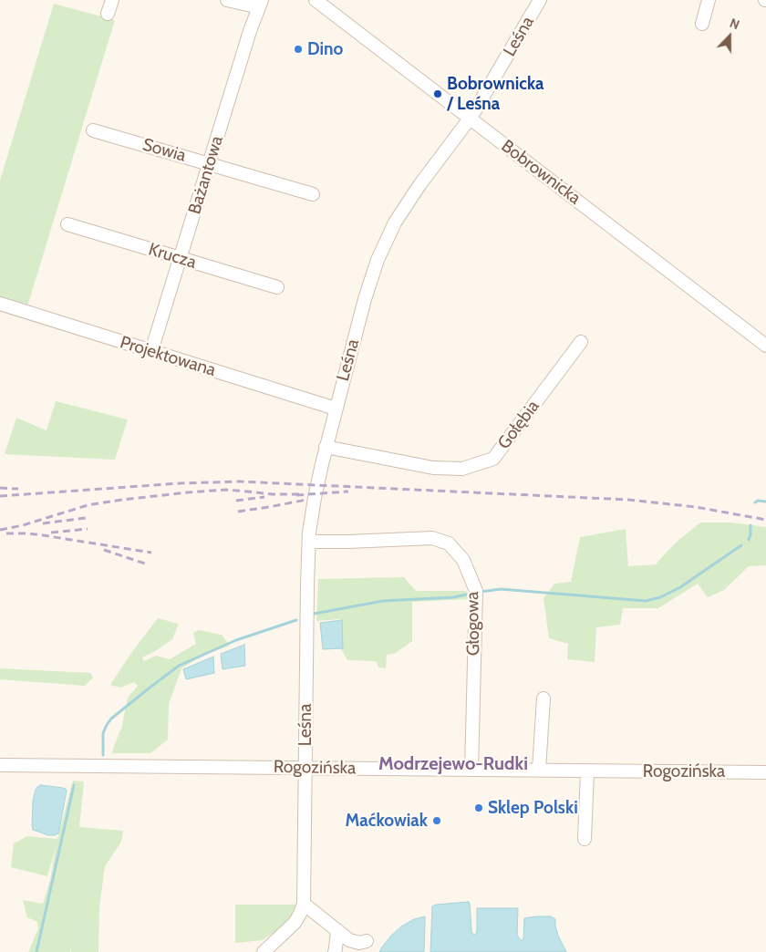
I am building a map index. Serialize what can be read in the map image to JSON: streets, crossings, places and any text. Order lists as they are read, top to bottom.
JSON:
{
  "streets": {
    "street": [
      "Leśna",
      "Sowia",
      "Bobrownicka",
      "Bażantowa",
      "Krucza",
      "Projektowana",
      "Gołębia",
      "Głogowa",
      "Rogozińska"
    ]
  },
  "crossings": [
    ["Leśna", "Bobrownicka"],
    ["Leśna", "Projektowana"],
    ["Leśna", "Gołębia"],
    ["Leśna", "Głogowa"],
    ["Leśna", "Rogozińska"],
    ["Sowia", "Bażantowa"],
    ["Bażantowa", "Krucza"],
    ["Bażantowa", "Projektowana"],
    ["Głogowa", "Rogozińska"]
  ],
  "districts": ["Modrzejewo-Rudki"],
  "places": [
    "Dino",
    "Bobrownicka / Leśna",
    "Sklep Polski",
    "Maćkowiak"
  ],
  "north": "top"
}
